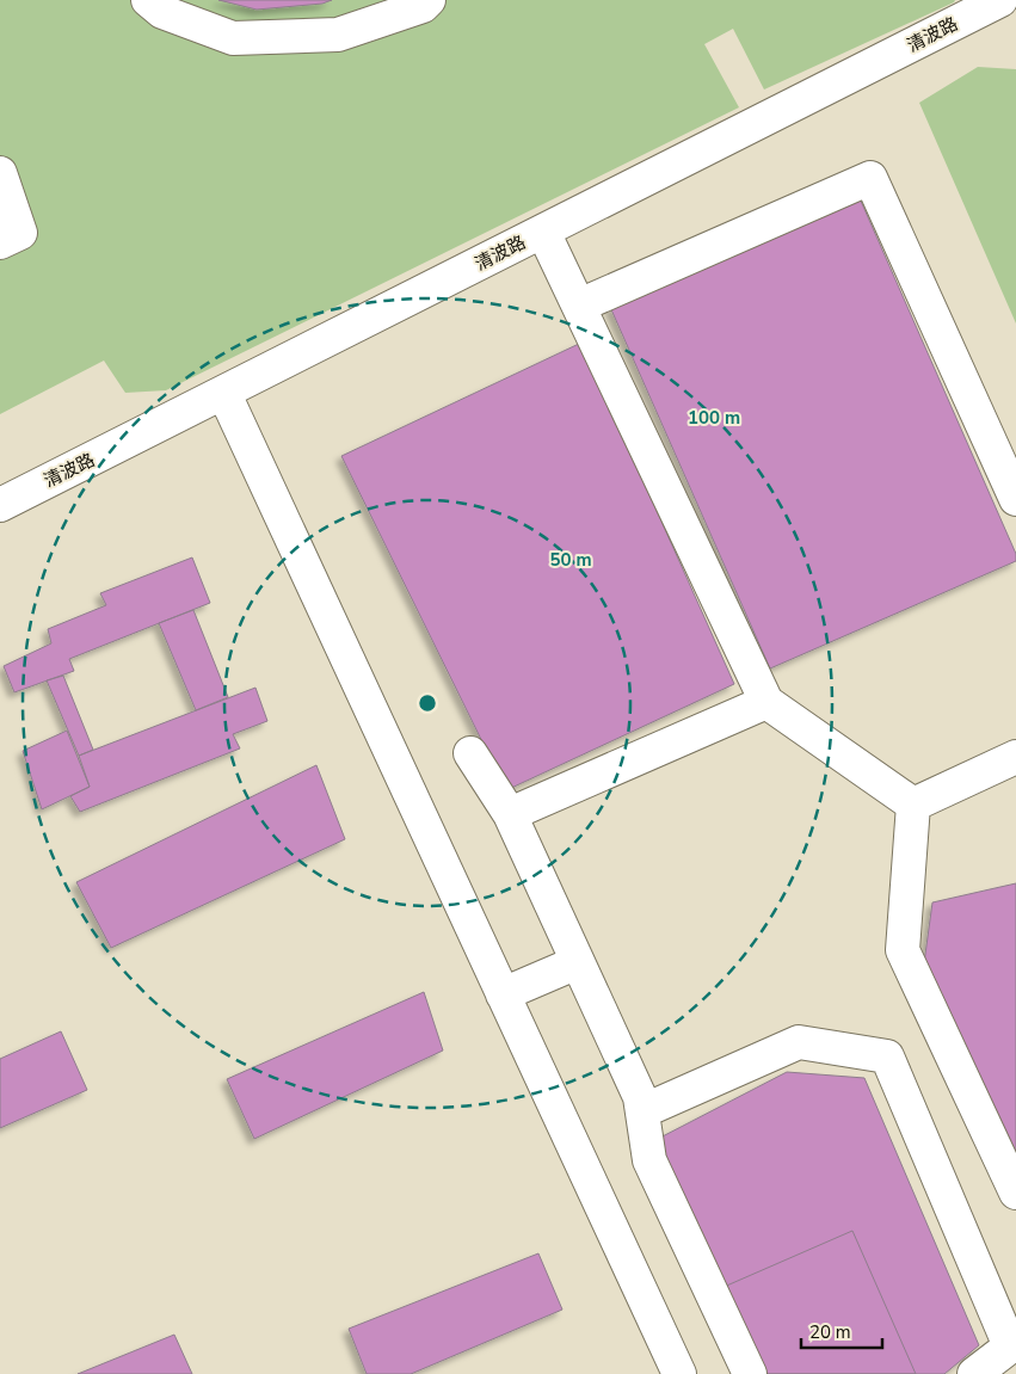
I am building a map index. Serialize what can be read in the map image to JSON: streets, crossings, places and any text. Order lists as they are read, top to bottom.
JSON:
{
  "streets": {
    "street": ["清波路"]
  },
  "scale_bar": "20 m",
  "rings": ["100 m", "50 m"]
}
